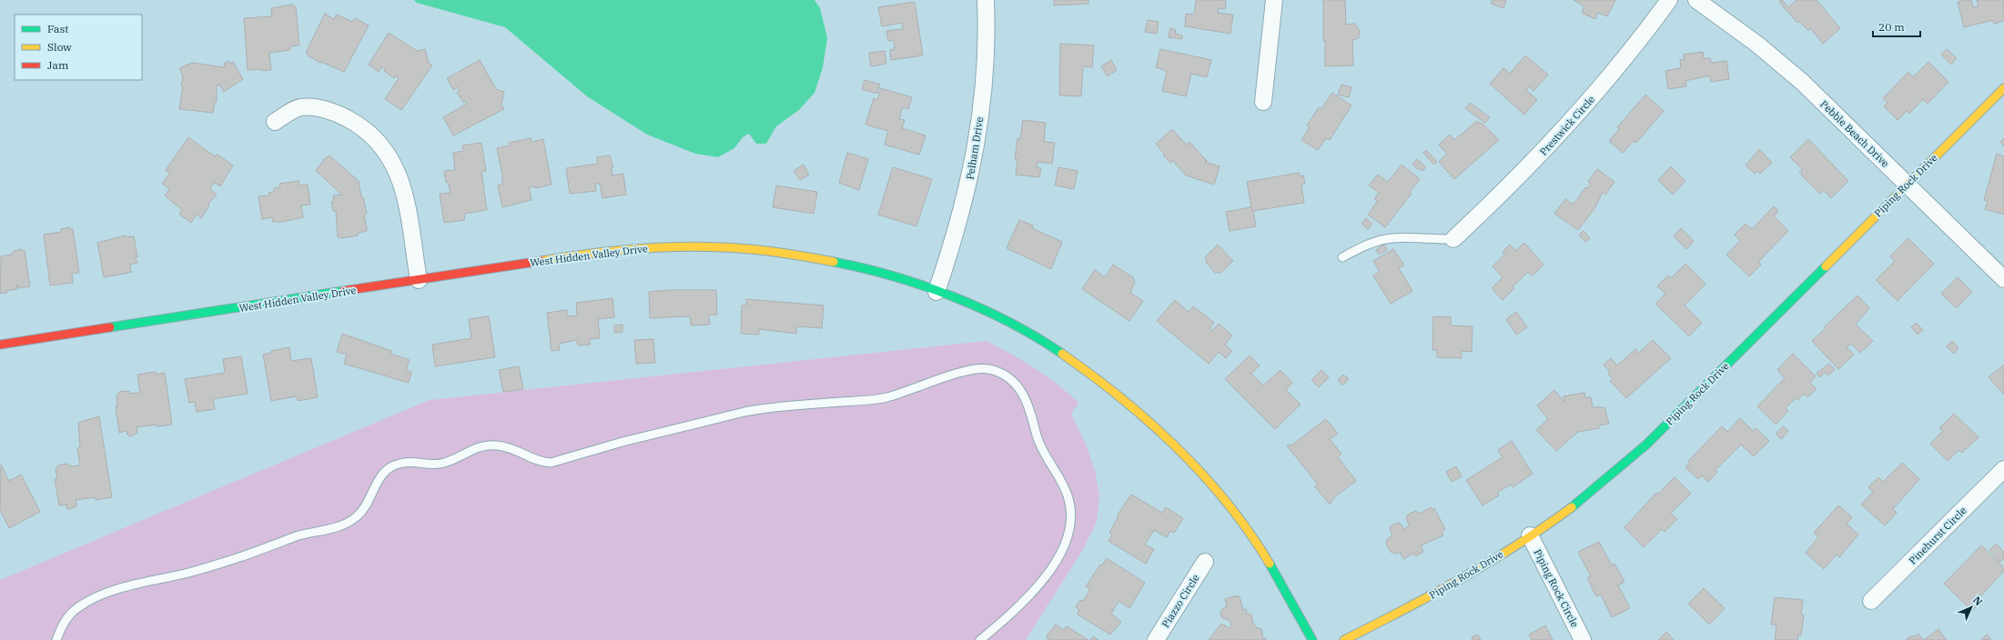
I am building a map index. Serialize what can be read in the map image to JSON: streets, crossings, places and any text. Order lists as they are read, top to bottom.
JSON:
{
  "streets": {
    "street": [
      "Prestwick Circle",
      "Pebble Beach Drive",
      "Pelham Drive",
      "Piping Rock Drive",
      "West Hidden Valley Drive",
      "Pinehurst Circle",
      "Piping Rock Circle",
      "Piazzo Circle"
    ]
  },
  "crossings": [
    ["Pebble Beach Drive", "Piping Rock Drive"],
    ["Pelham Drive", "West Hidden Valley Drive"],
    ["Piping Rock Drive", "Piping Rock Circle"]
  ],
  "legend": ["Fast", "Slow", "Jam"],
  "scale_bar": "20 m",
  "north": "top right"
}
